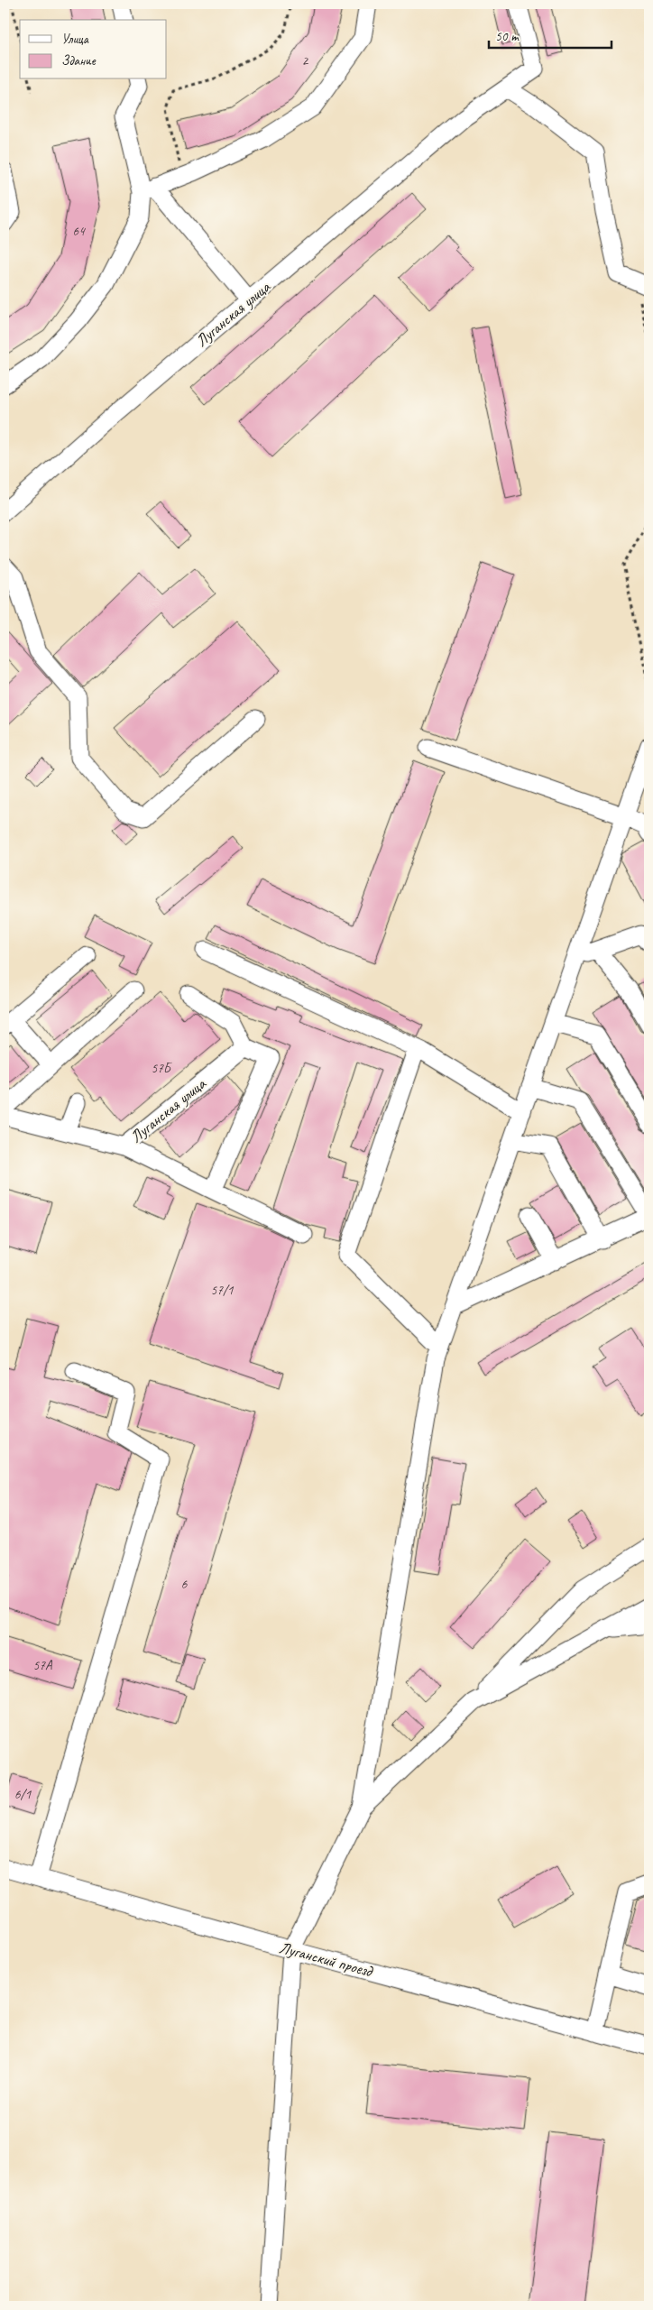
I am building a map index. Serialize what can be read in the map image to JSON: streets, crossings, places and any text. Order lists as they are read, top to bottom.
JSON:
{
  "streets": {
    "street": ["Луганская улица", "Луганский проезд"]
  },
  "house_numbers": [
    "2",
    "64",
    "57Б",
    "57/1",
    "6",
    "57А",
    "6/1"
  ],
  "legend": ["Улица", "Здание"],
  "scale_bar": "50 m"
}
